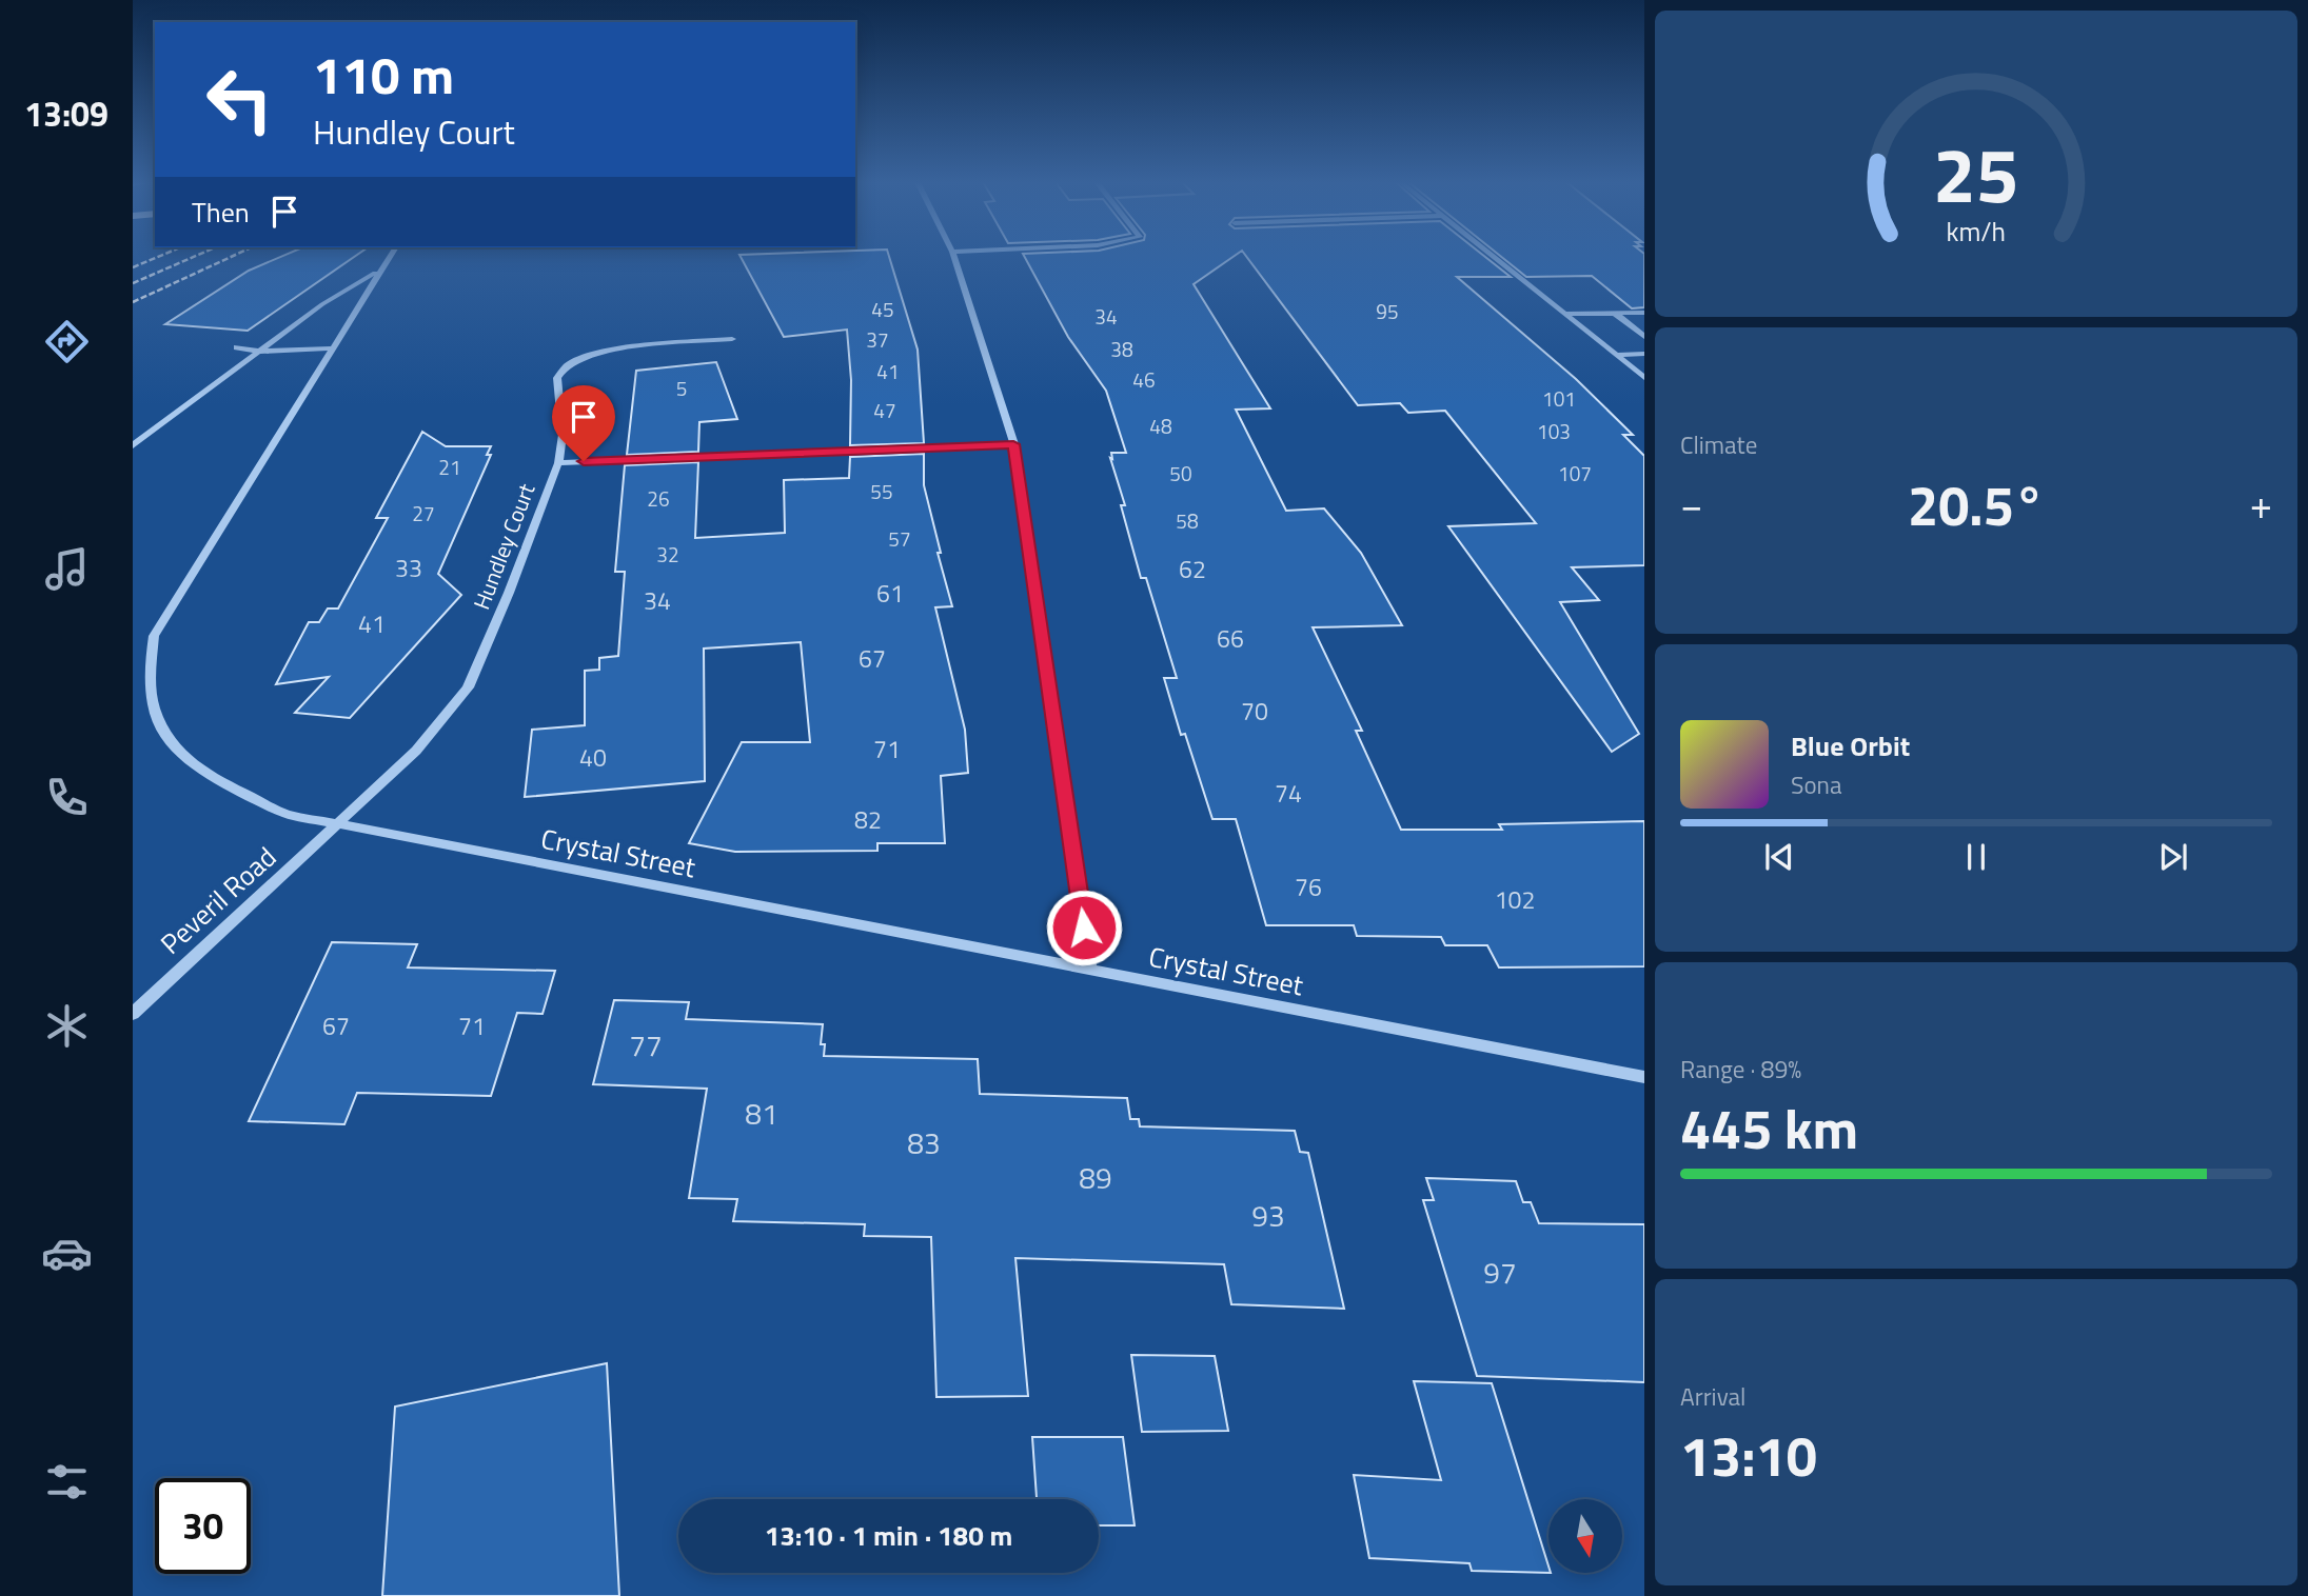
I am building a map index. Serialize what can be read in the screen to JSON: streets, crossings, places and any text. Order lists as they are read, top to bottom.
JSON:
{
  "streets": {
    "street": ["Hundley Court", "Crystal Street", "Peveril Road"]
  },
  "crossings": [
    ["Hundley Court", "Crystal Street"],
    ["Hundley Court", "Peveril Road"],
    ["Crystal Street", "Peveril Road"]
  ],
  "house_numbers": [
    "45",
    "95",
    "34",
    "37",
    "38",
    "41",
    "46",
    "5",
    "101",
    "47",
    "48",
    "103",
    "21",
    "50",
    "107",
    "55",
    "26",
    "27",
    "58",
    "57",
    "32",
    "33",
    "62",
    "61",
    "34",
    "41",
    "66",
    "67",
    "70",
    "71",
    "40",
    "74",
    "82",
    "76",
    "102",
    "67",
    "71",
    "77",
    "81",
    "83",
    "89",
    "93",
    "97"
  ],
  "north": "bottom",
  "page": {
    "tabs": "13:09",
    "turn": ["110 m", "Hundley Court"],
    "then": "Then",
    "tile": [
      "Climate",
      ["Range · 89%", "445 km"],
      ["Arrival", "13:10"]
    ],
    "heat": ["−", "20.5°", "+"],
    "song": ["Blue Orbit", "Sona"],
    "limit": "30",
    "trip": "13:10 · 1 min · 180 m",
    "gauge": ["25", "km/h"]
  }
}
